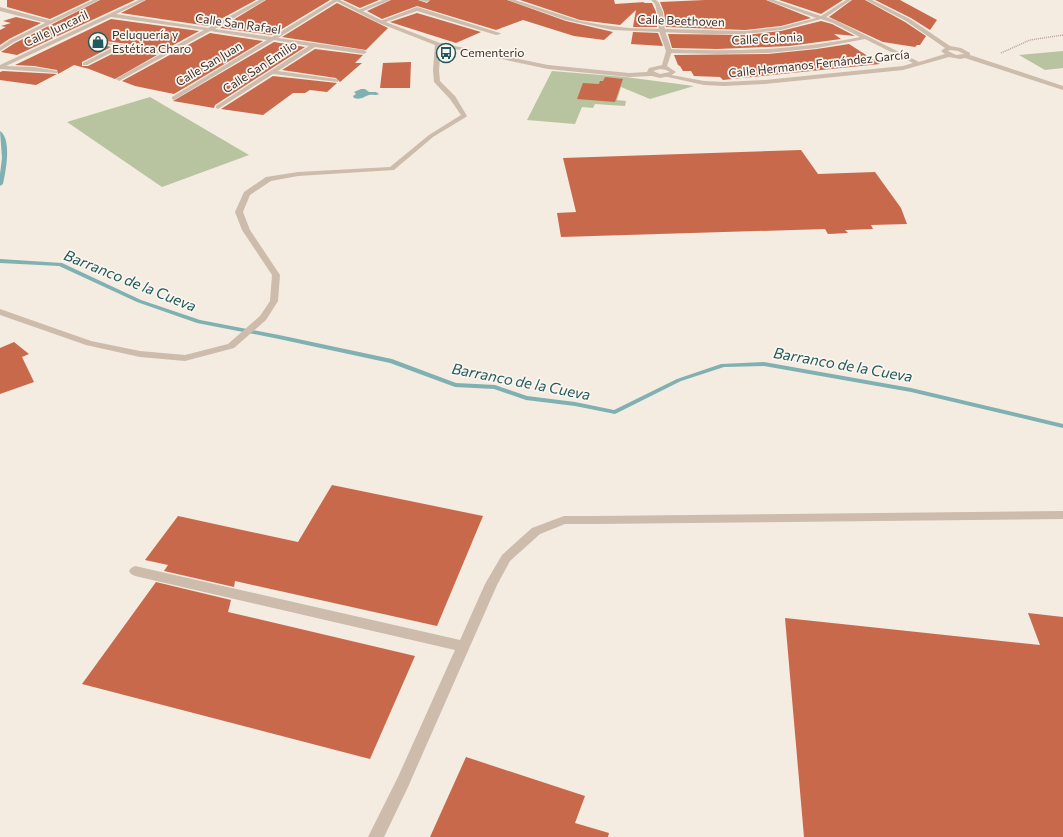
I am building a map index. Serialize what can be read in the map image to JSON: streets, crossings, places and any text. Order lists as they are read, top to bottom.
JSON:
{
  "streets": {
    "street": [
      "Calle Beethoven",
      "Calle San Rafael",
      "Calle Juncaril",
      "Calle Colonia",
      "Calle San Juan",
      "Calle Hermanos Fernández García",
      "Calle San Emilio"
    ]
  },
  "crossings": [
    ["Calle San Rafael", "Calle Juncaril"],
    ["Calle San Rafael", "Calle San Juan"],
    ["Calle San Rafael", "Calle San Emilio"]
  ],
  "water": ["Barranco de la Cueva"],
  "places": {
    "shop": ["Peluquería y Estética Charo"],
    "bus stop": ["Cementerio"]
  }
}
